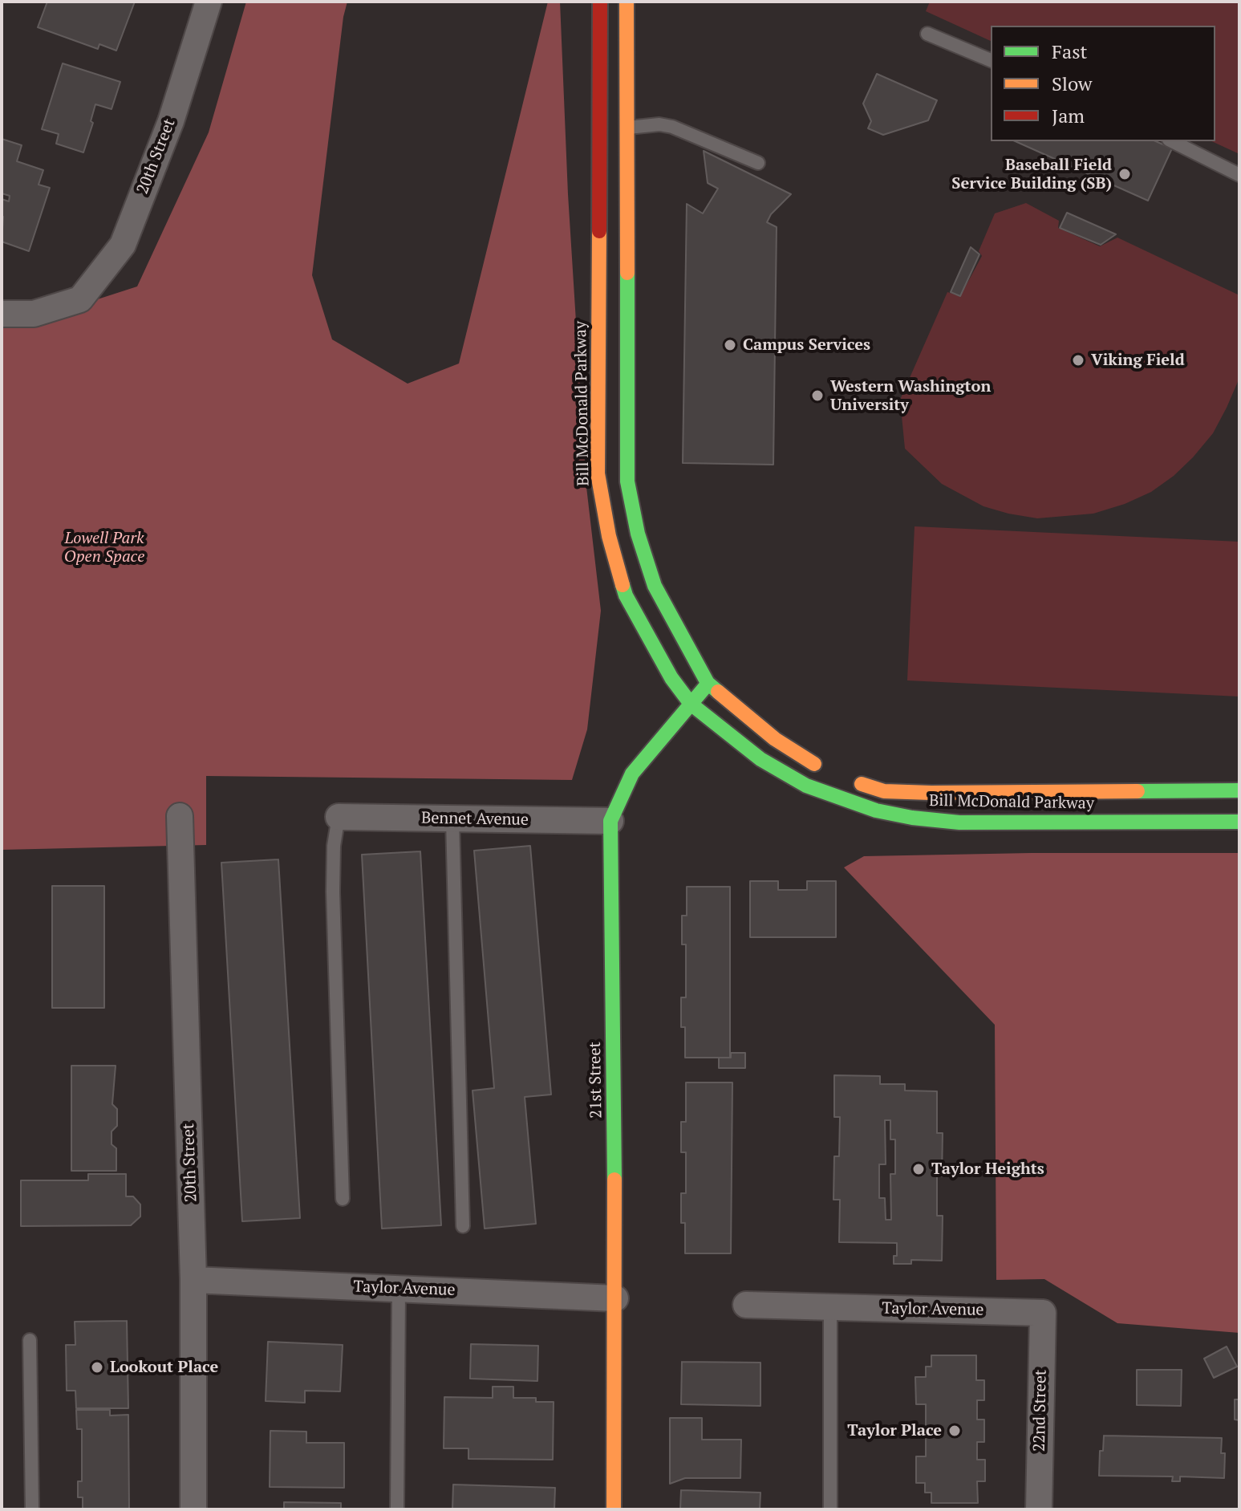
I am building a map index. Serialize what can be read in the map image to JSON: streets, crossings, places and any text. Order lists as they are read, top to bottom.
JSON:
{
  "streets": {
    "main road": ["Bill McDonald Parkway", "21st Street"],
    "street": [
      "20th Street",
      "Bennet Avenue",
      "Taylor Avenue",
      "22nd Street"
    ]
  },
  "crossings": [
    ["20th Street", "Taylor Avenue"],
    ["Bill McDonald Parkway", "21st Street"],
    ["Bennet Avenue", "21st Street"],
    ["21st Street", "Taylor Avenue"],
    ["Taylor Avenue", "22nd Street"]
  ],
  "parks": ["Lowell Park Open Space"],
  "places": [
    "Baseball Field Service Building (SB)",
    "Campus Services",
    "Viking Field",
    "Western Washington University",
    "Taylor Heights",
    "Lookout Place",
    "Taylor Place"
  ],
  "legend": ["Fast", "Slow", "Jam"]
}
